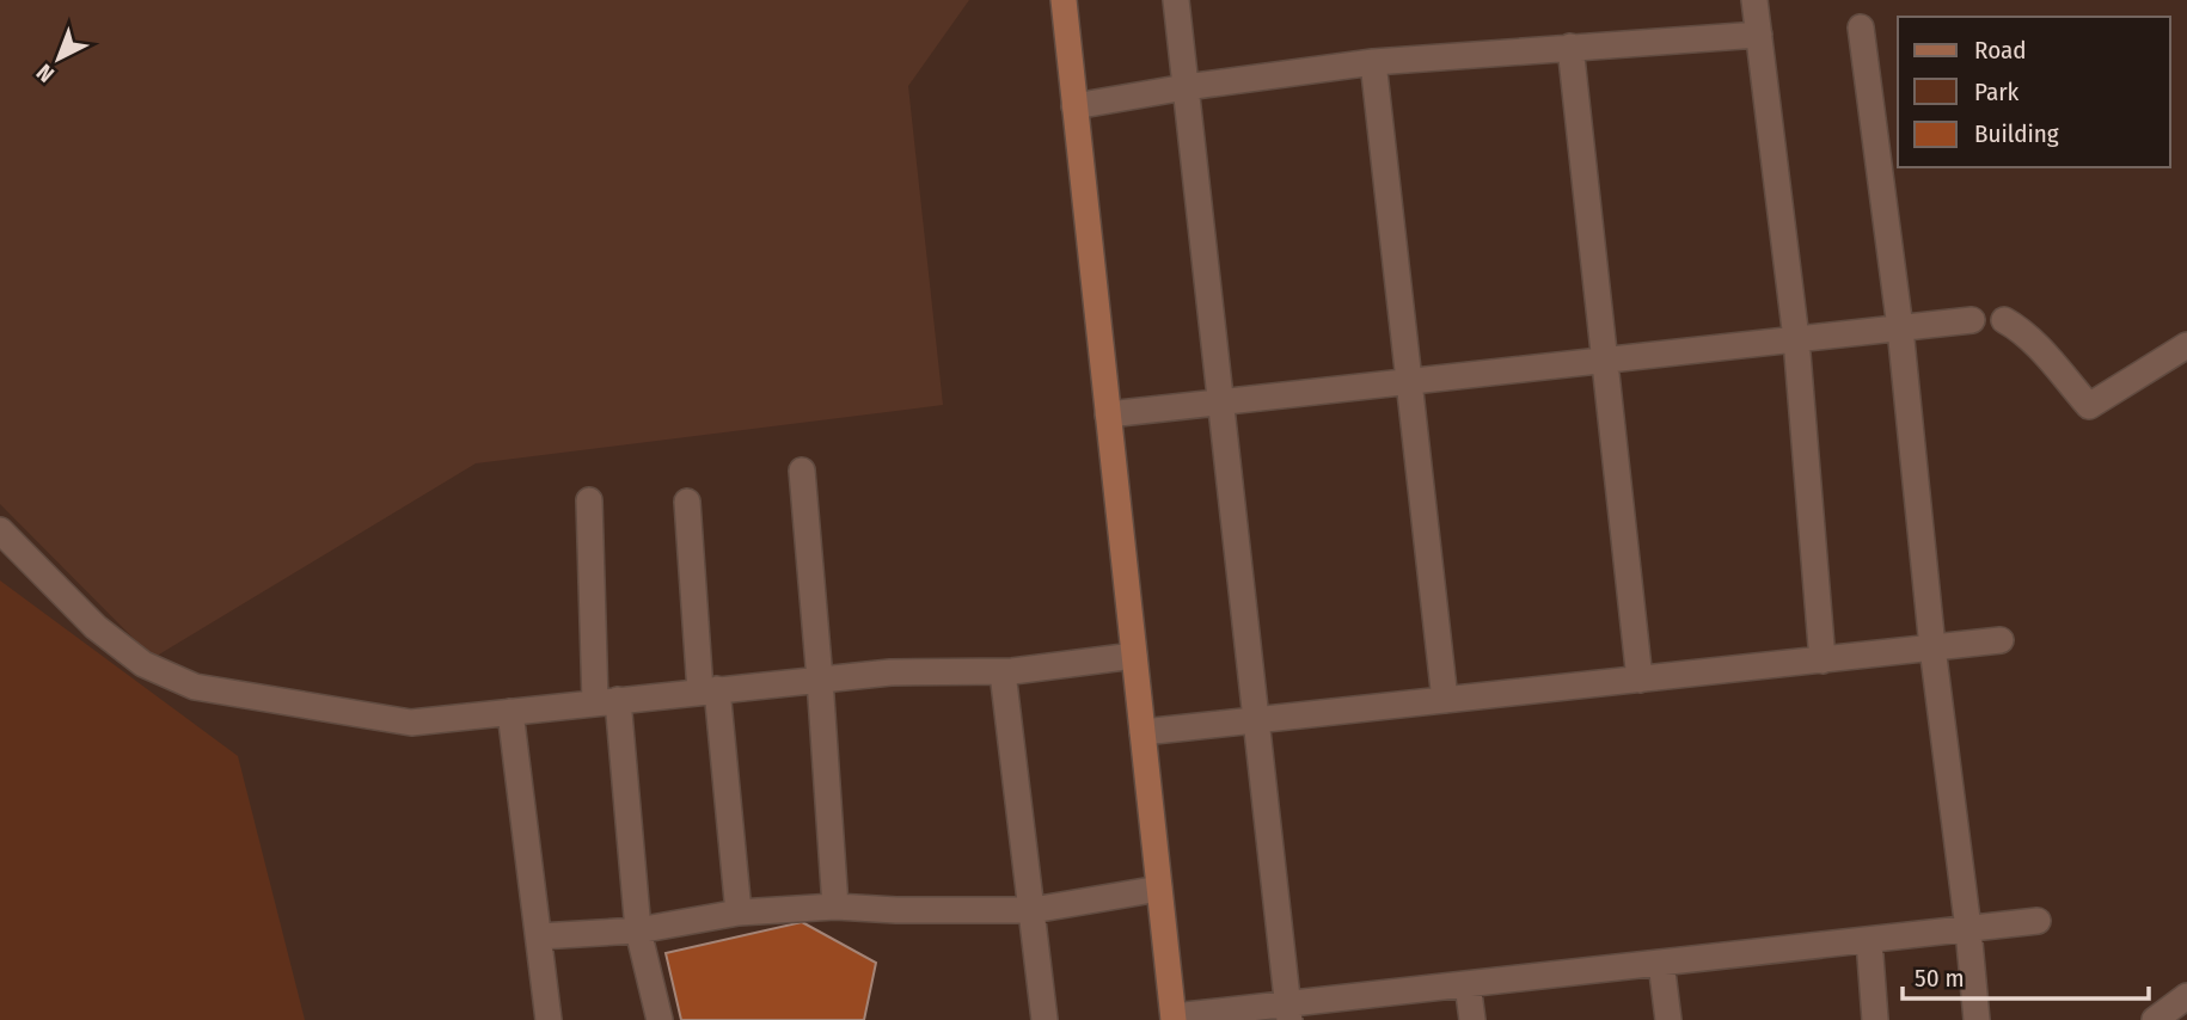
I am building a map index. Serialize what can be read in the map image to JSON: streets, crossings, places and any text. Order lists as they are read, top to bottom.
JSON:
{
  "legend": ["Road", "Park", "Building"],
  "scale_bar": "50 m",
  "north": "bottom left"
}
